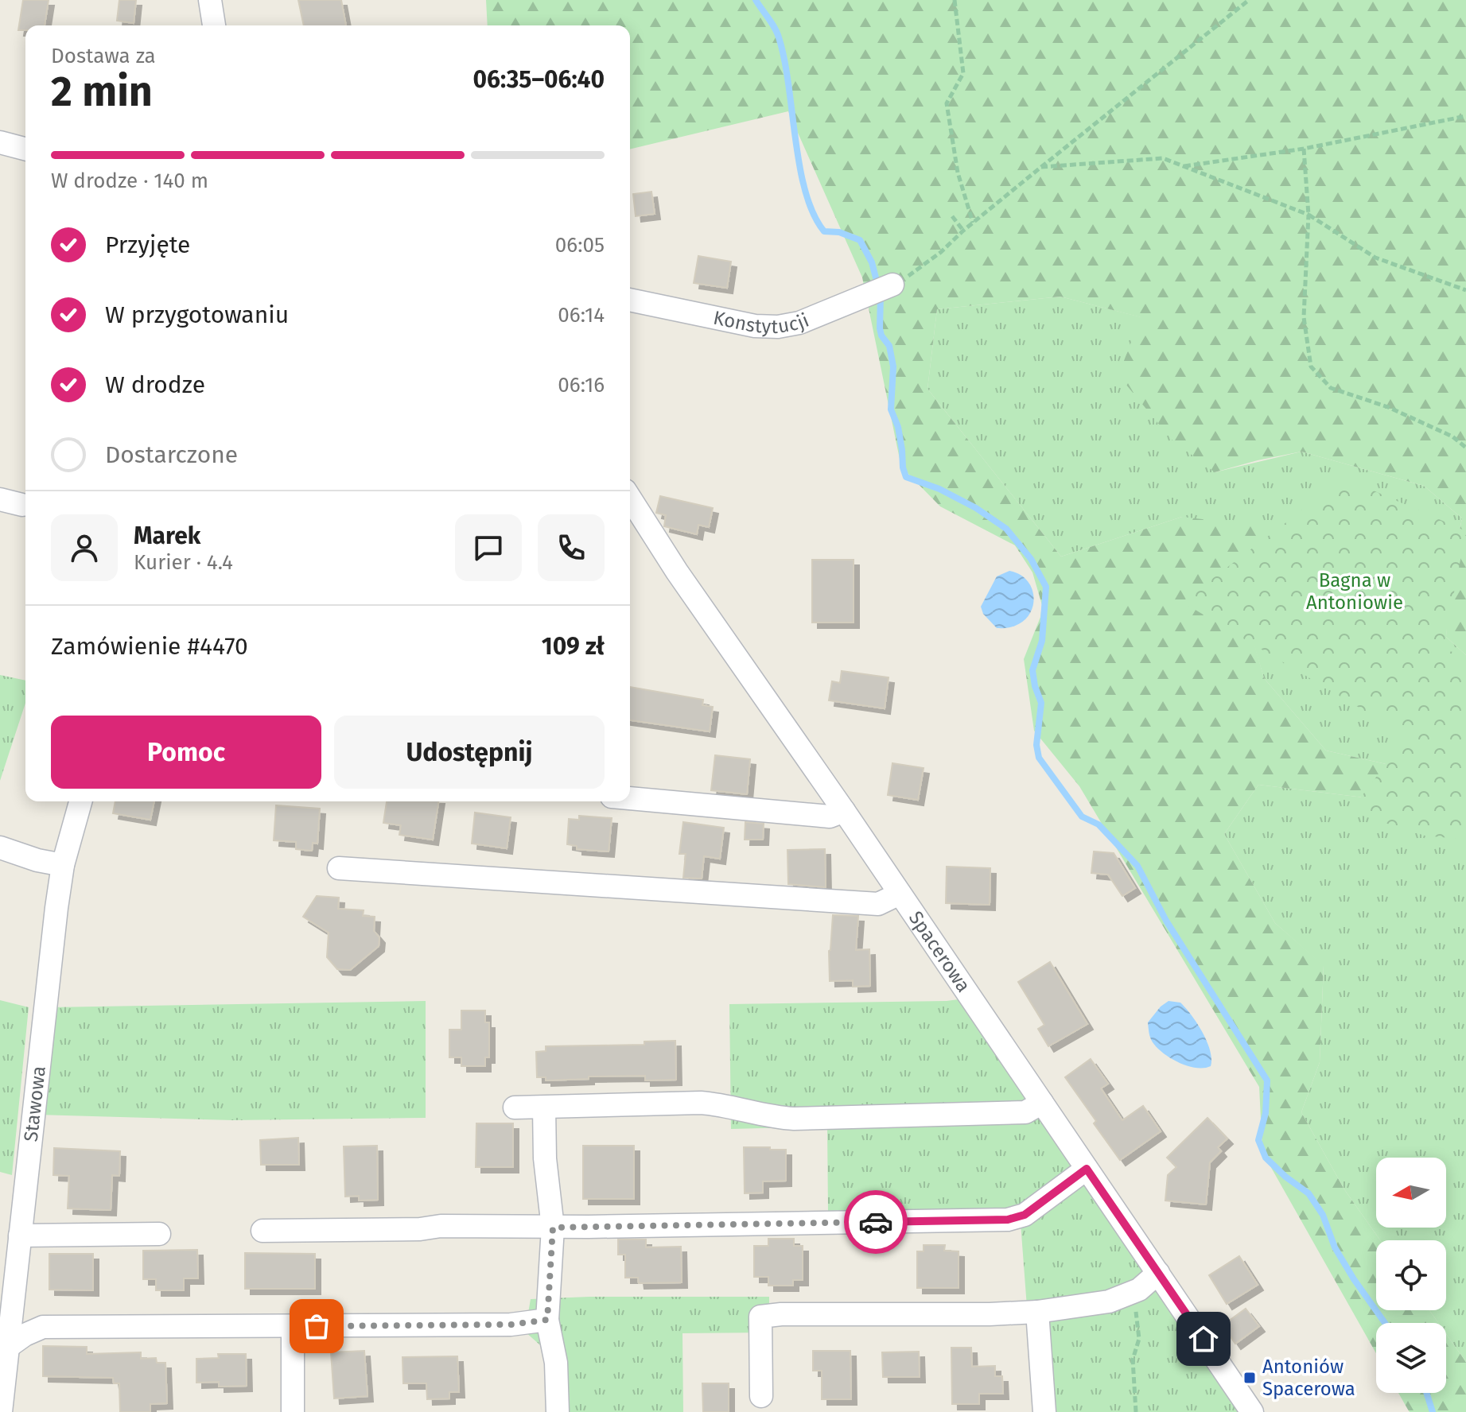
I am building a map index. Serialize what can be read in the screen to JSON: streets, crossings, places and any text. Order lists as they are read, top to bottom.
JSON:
{
  "streets": {
    "street": ["Konstytucji", "Spacerowa", "Stawowa"]
  },
  "parks": ["Bagna w Antoniowie"],
  "places": {
    "transit": ["Antoniów Spacerowa"]
  },
  "north": "left",
  "page": {
    "heading": ["2 min", "Dostawa za", "06:35–06:40"],
    "panel": [
      "Marek",
      "Kurier · 4.4",
      "Zamówienie #4470",
      "109 zł"
    ],
    "bar": "W drodze · 140 m",
    "list": [
      ["Przyjęte", "06:05"],
      ["W przygotowaniu", "06:14"],
      ["W drodze", "06:16"],
      "Dostarczone"
    ],
    "buttons": ["Pomoc", "Udostępnij"]
  }
}
